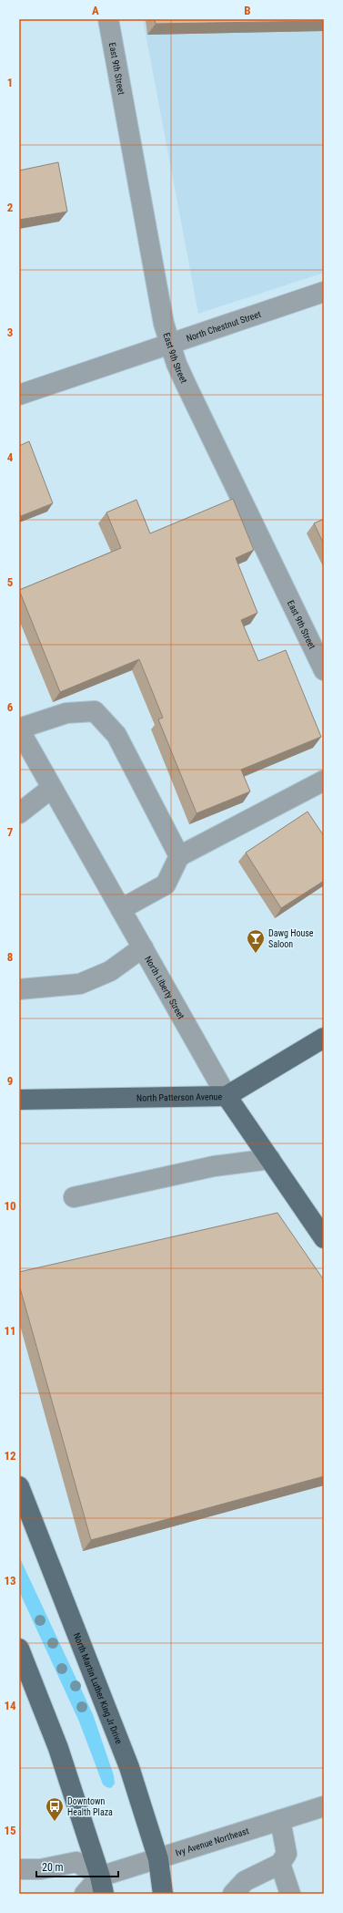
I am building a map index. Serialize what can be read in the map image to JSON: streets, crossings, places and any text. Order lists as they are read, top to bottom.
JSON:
{
  "streets": {
    "main road": ["North Liberty Street", "North Patterson Avenue", "North Martin Luther King Jr Drive"],
    "street": ["East 9th Street", "North Chestnut Street", "Ivy Avenue Northeast"]
  },
  "crossings": [
    ["East 9th Street", "North Chestnut Street"],
    ["North Liberty Street", "North Patterson Avenue"],
    ["North Martin Luther King Jr Drive", "Ivy Avenue Northeast"]
  ],
  "places": {
    "bar": ["Dawg House Saloon"],
    "bus stop": ["Downtown Health Plaza"]
  },
  "scale_bar": "20 m",
  "grid": {
    "columns": ["A", "B"],
    "rows": [
      "1",
      "2",
      "3",
      "4",
      "5",
      "6",
      "7",
      "8",
      "9",
      "10",
      "11",
      "12",
      "13",
      "14",
      "15"
    ]
  }
}
